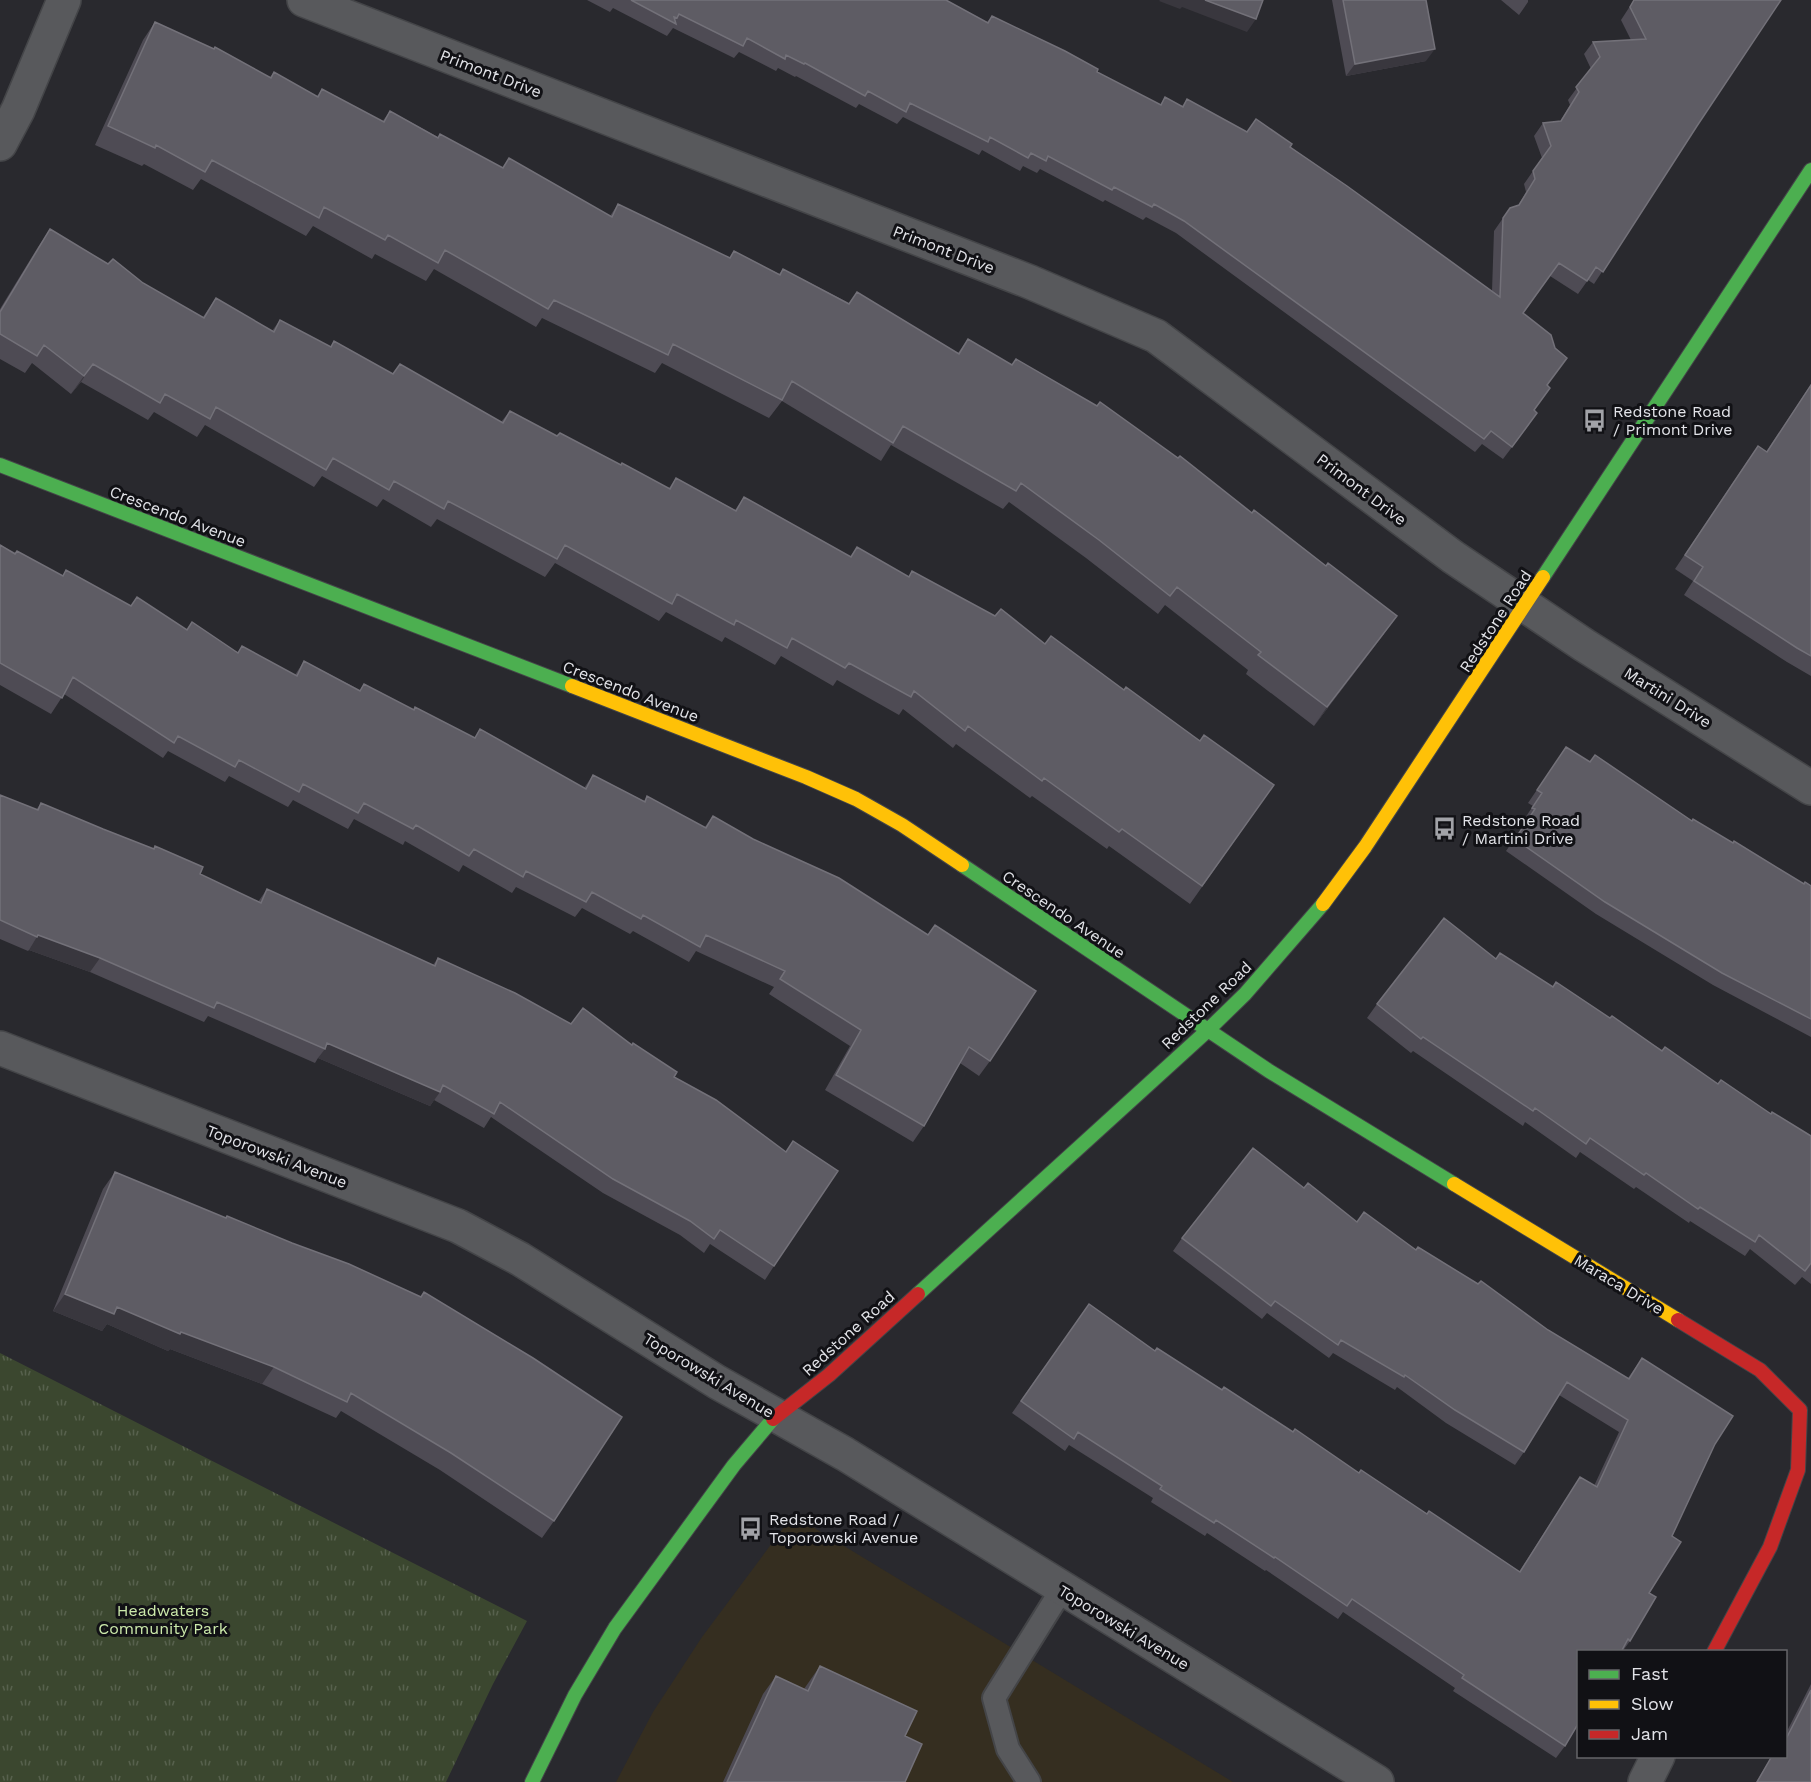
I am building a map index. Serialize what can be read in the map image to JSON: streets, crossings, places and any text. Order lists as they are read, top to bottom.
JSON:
{
  "streets": {
    "street": [
      "Primont Drive",
      "Crescendo Avenue",
      "Redstone Road",
      "Martini Drive",
      "Toporowski Avenue",
      "Maraca Drive"
    ]
  },
  "crossings": [
    ["Primont Drive", "Redstone Road"],
    ["Primont Drive", "Martini Drive"],
    ["Crescendo Avenue", "Redstone Road"],
    ["Crescendo Avenue", "Maraca Drive"],
    ["Redstone Road", "Martini Drive"],
    ["Redstone Road", "Toporowski Avenue"],
    ["Redstone Road", "Maraca Drive"]
  ],
  "parks": ["Headwaters Community Park"],
  "places": {
    "bus stop": ["Redstone Road / Primont Drive", "Redstone Road / Martini Drive", "Redstone Road / Toporowski Avenue"]
  },
  "legend": ["Fast", "Slow", "Jam"]
}
